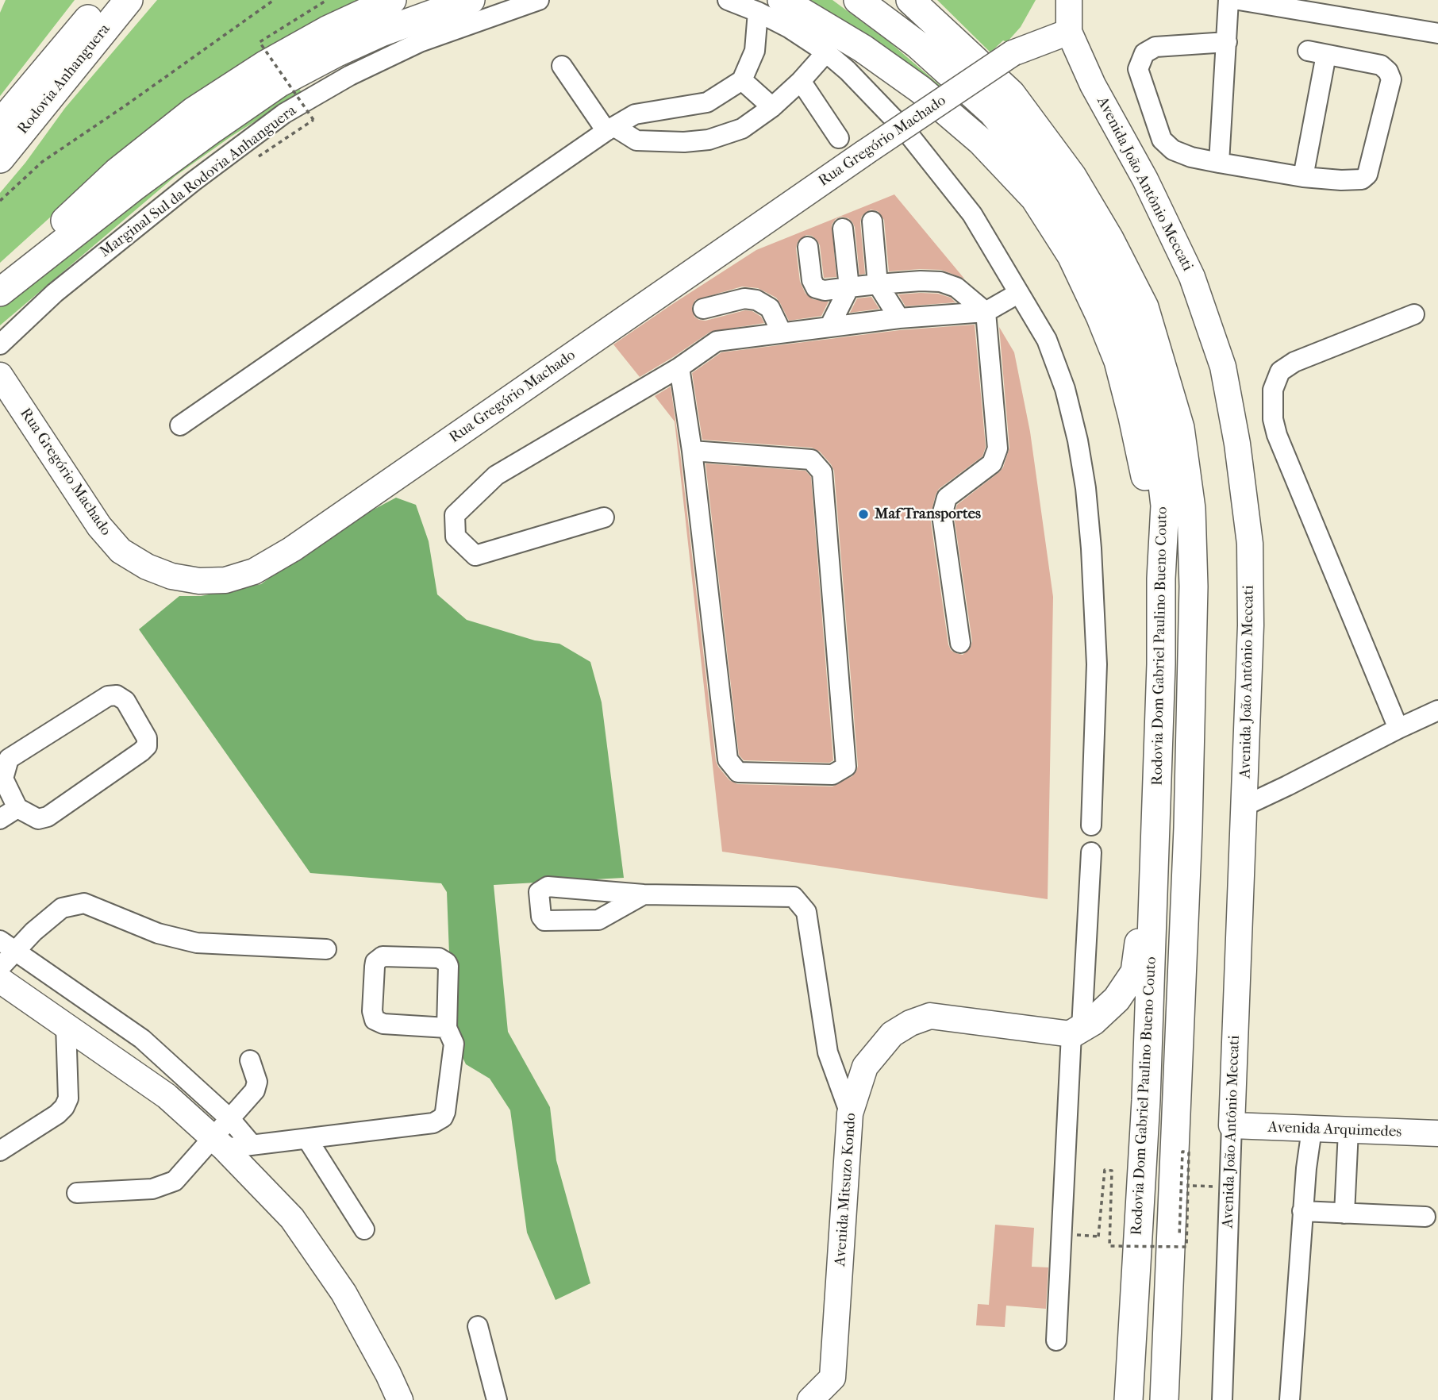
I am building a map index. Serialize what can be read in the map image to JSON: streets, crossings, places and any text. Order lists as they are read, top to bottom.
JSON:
{
  "streets": {
    "highway": ["Rodovia Anhanguera", "Rodovia Dom Gabriel Paulino Bueno Couto"],
    "main road": [
      "Rua Gregório Machado",
      "Avenida João Antônio Meccati",
      "Avenida Arquimedes",
      "Avenida Mitsuzo Kondo"
    ],
    "street": ["Marginal Sul da Rodovia Anhanguera"]
  },
  "crossings": [
    ["Rua Gregório Machado", "Avenida João Antônio Meccati"],
    ["Avenida João Antônio Meccati", "Avenida Arquimedes"]
  ],
  "places": ["Maf Transportes"]
}
